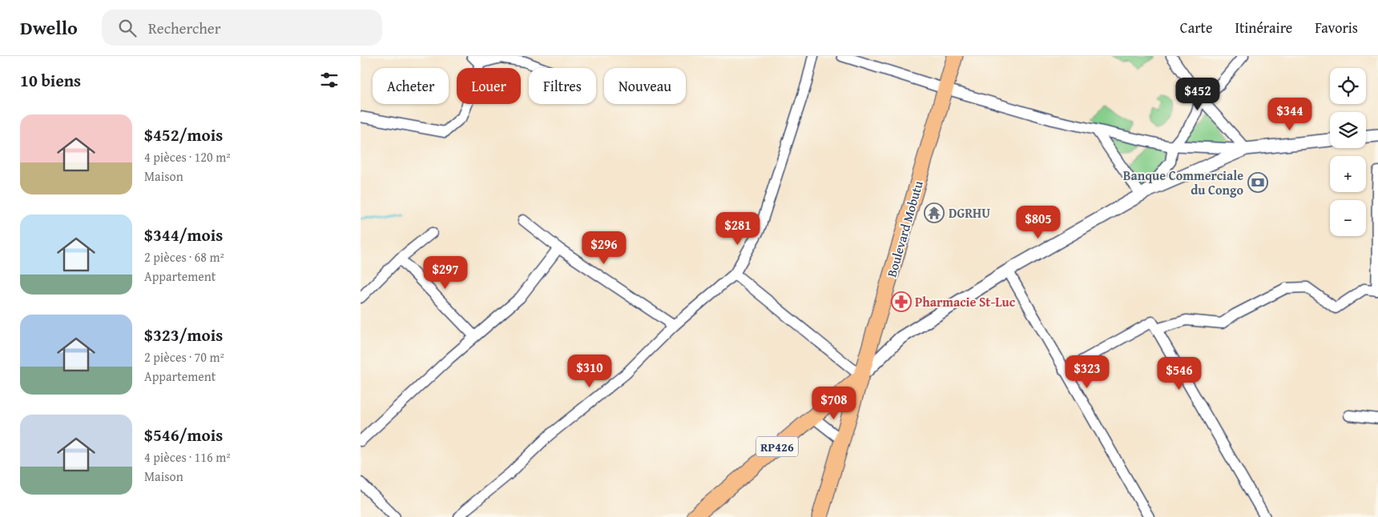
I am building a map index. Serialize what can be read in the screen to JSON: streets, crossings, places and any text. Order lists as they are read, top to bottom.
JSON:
{
  "streets": {
    "main road": ["Boulevard Mobutu", "RP426"]
  },
  "crossings": [
    ["Boulevard Mobutu", "RP426"]
  ],
  "places": {
    "bank": ["Banque Commerciale du Congo"],
    "temple": ["DGRHU"],
    "pharmacy": ["Pharmacie St-Luc"]
  },
  "page": {
    "header": "Dwello",
    "search": "Rechercher",
    "nav": ["Carte", "Itinéraire", "Favoris"],
    "heading": "10 biens",
    "map_buttons": ["+", "−"],
    "chip": [
      "Acheter",
      "Louer",
      "Filtres",
      "Nouveau"
    ],
    "price": [
      "$452",
      "$344",
      "$805",
      "$281",
      "$296",
      "$297",
      "$310",
      "$323",
      "$546",
      "$708"
    ],
    "list": [
      {
        "name": "$452/mois",
        "note": "4 pièces · 120 m² · Maison"
      },
      {
        "name": "$344/mois",
        "note": "2 pièces · 68 m² · Appartement"
      },
      {
        "name": "$323/mois",
        "note": "2 pièces · 70 m² · Appartement"
      },
      {
        "name": "$546/mois",
        "note": "4 pièces · 116 m² · Maison"
      }
    ]
  }
}
